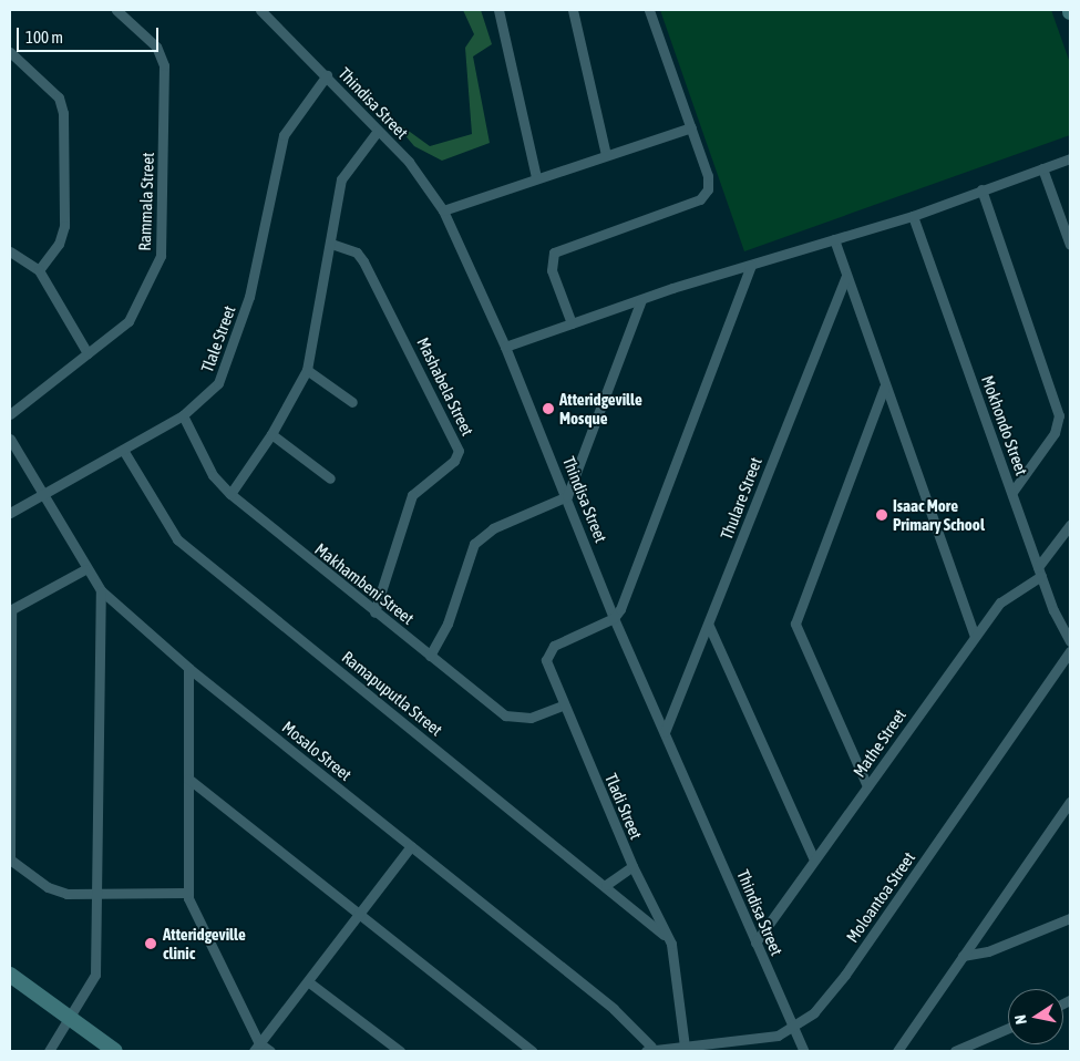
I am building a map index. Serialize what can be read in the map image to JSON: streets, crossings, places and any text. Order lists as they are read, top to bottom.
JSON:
{
  "streets": {
    "street": [
      "Thindisa Street",
      "Rammala Street",
      "Tlale Street",
      "Mashabela Street",
      "Mokhondo Street",
      "Thulare Street",
      "Makhambeni Street",
      "Ramapuputla Street",
      "Mathe Street",
      "Mosalo Street",
      "Tladi Street",
      "Moloantoa Street"
    ]
  },
  "crossings": [
    ["Thindisa Street", "Tlale Street"],
    ["Thindisa Street", "Thulare Street"],
    ["Thindisa Street", "Mathe Street"],
    ["Thindisa Street", "Tladi Street"],
    ["Thindisa Street", "Moloantoa Street"],
    ["Tlale Street", "Makhambeni Street"],
    ["Tlale Street", "Ramapuputla Street"],
    ["Tlale Street", "Mosalo Street"],
    ["Mashabela Street", "Makhambeni Street"],
    ["Mokhondo Street", "Mathe Street"],
    ["Makhambeni Street", "Tladi Street"],
    ["Ramapuputla Street", "Tladi Street"],
    ["Mosalo Street", "Moloantoa Street"],
    ["Tladi Street", "Moloantoa Street"]
  ],
  "places": ["Atteridgeville Mosque", "Isaac More Primary School", "Atteridgeville clinic"],
  "scale_bar": "100 m",
  "north": "left"
}
